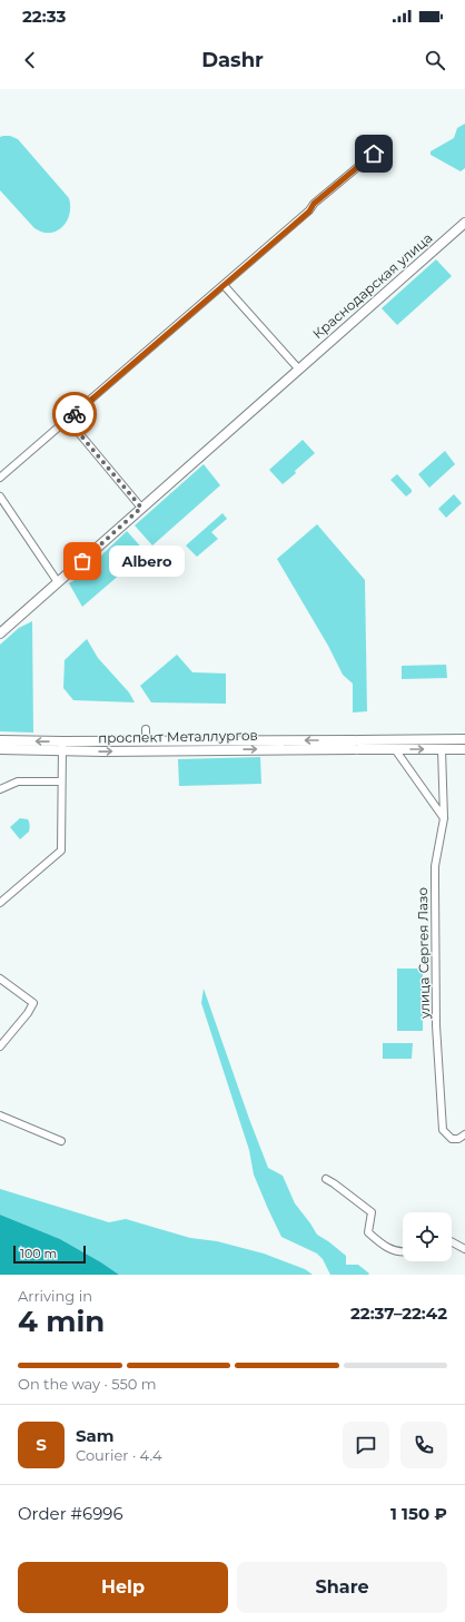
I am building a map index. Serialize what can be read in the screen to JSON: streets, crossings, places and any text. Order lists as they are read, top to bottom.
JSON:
{
  "streets": {
    "main road": ["Краснодарская улица", "проспект Металлургов"],
    "street": ["улица Сергея Лазо"]
  },
  "crossings": [
    ["проспект Металлургов", "улица Сергея Лазо"]
  ],
  "places": ["Albero"],
  "scale_bar": "100 m",
  "page": {
    "status": "22:33",
    "header": "Dashr",
    "bubble": "Albero",
    "scale": "100 m",
    "heading": ["4 min", "Arriving in", "22:37–22:42"],
    "panel": [
      "Sam",
      "Courier · 4.4",
      "Order #6996",
      "1 150 ₽"
    ],
    "bar": "On the way · 550 m",
    "round": "S",
    "buttons": ["Help", "Share"]
  }
}
